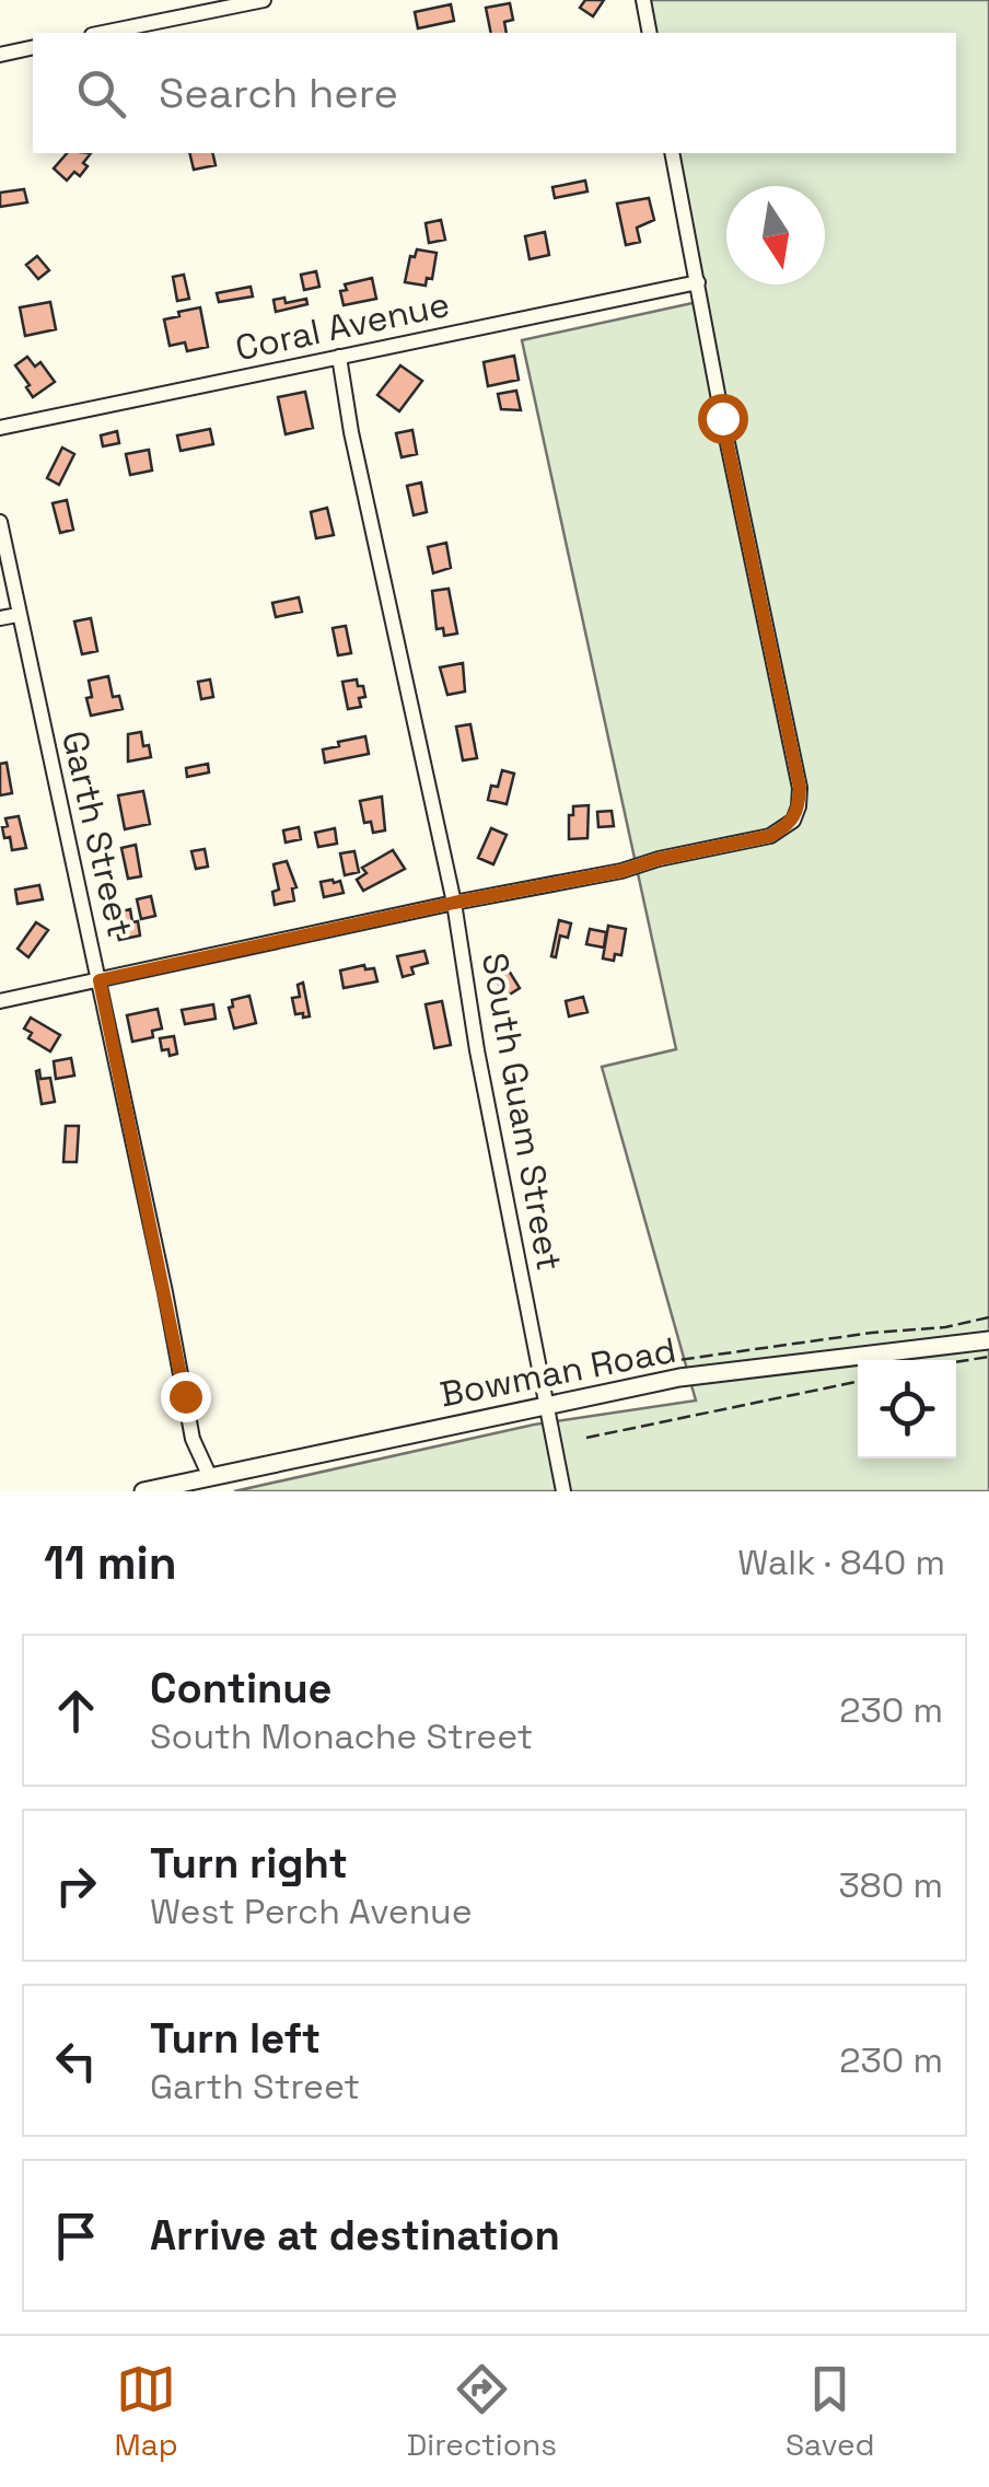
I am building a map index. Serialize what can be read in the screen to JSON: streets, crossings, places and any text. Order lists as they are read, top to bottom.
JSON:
{
  "streets": {
    "main road": ["Bowman Road"],
    "street": ["Coral Avenue", "Garth Street", "South Guam Street"]
  },
  "crossings": [
    ["Coral Avenue", "South Guam Street"],
    ["Garth Street", "Bowman Road"],
    ["South Guam Street", "Bowman Road"]
  ],
  "north": "bottom",
  "page": {
    "search": "Search here",
    "heading": ["11 min", "Walk · 840 m"],
    "list": [
      ["Continue", "South Monache Street", "230 m"],
      ["Turn right", "West Perch Avenue", "380 m"],
      ["Turn left", "Garth Street", "230 m"],
      "Arrive at destination"
    ],
    "nav": ["Map", "Directions", "Saved"]
  }
}
